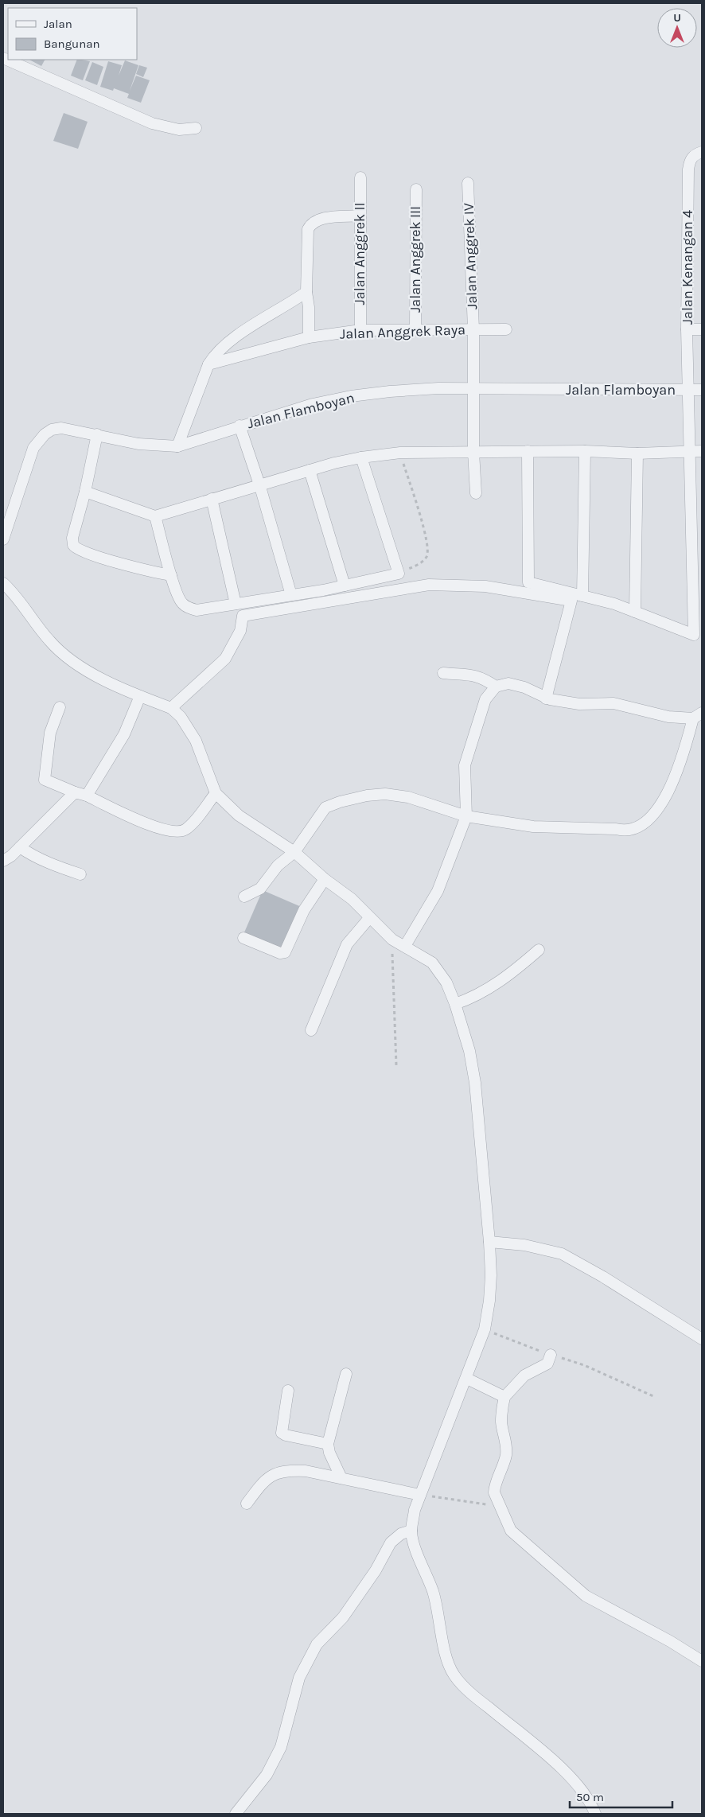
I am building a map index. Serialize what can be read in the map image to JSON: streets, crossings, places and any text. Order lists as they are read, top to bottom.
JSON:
{
  "streets": {
    "street": [
      "Jalan Anggrek II",
      "Jalan Anggrek IV",
      "Jalan Anggrek III",
      "Jalan Kenangan 4",
      "Jalan Anggrek Raya",
      "Jalan Flamboyan"
    ]
  },
  "crossings": [
    ["Jalan Anggrek II", "Jalan Anggrek Raya"],
    ["Jalan Anggrek IV", "Jalan Anggrek Raya"],
    ["Jalan Anggrek IV", "Jalan Flamboyan"],
    ["Jalan Anggrek III", "Jalan Anggrek Raya"],
    ["Jalan Kenangan 4", "Jalan Flamboyan"]
  ],
  "legend": ["Jalan", "Bangunan"],
  "scale_bar": "50 m",
  "north": "top"
}
